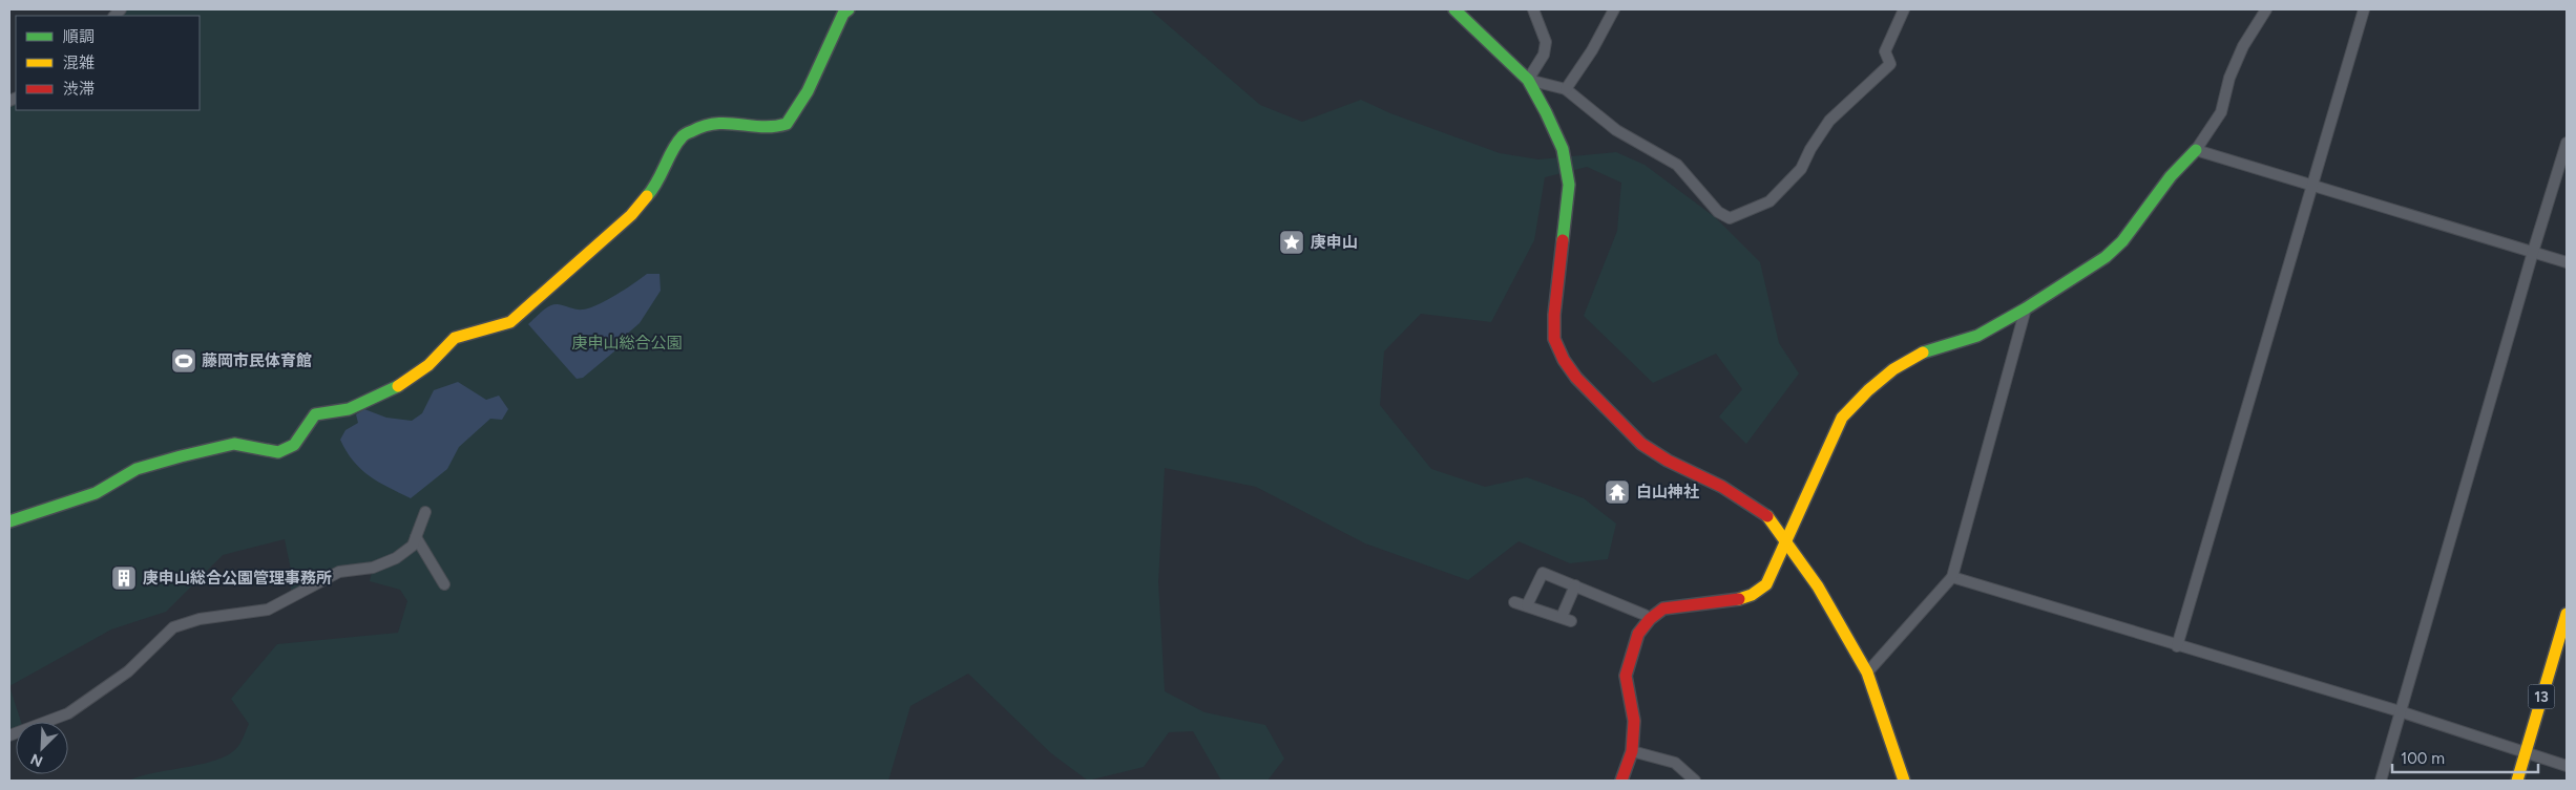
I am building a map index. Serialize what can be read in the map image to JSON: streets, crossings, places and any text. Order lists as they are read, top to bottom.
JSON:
{
  "streets": {
    "street": ["13"]
  },
  "parks": ["庚申山総合公園"],
  "places": {
    "place": ["庚申山"],
    "sports": ["藤岡市民体育館"],
    "temple": ["白山神社"],
    "building": ["庚申山総合公園管理事務所"]
  },
  "legend": ["順調", "混雑", "渋滞"],
  "scale_bar": "100 m",
  "north": "bottom left"
}
